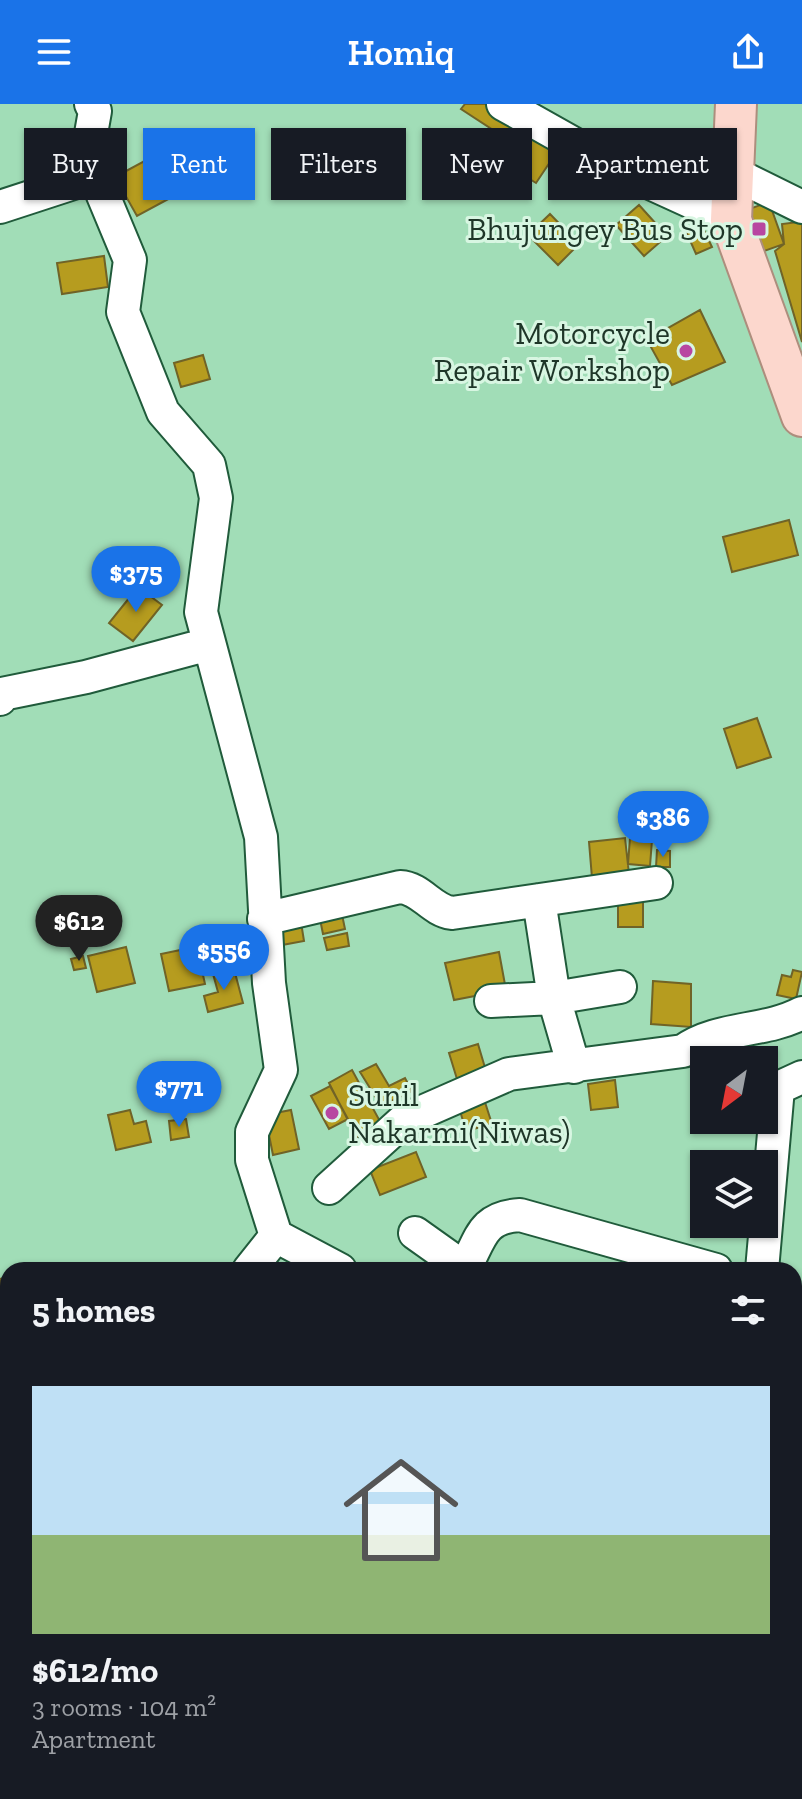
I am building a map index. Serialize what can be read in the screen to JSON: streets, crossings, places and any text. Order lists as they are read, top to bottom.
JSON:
{
  "places": {
    "transit": ["Bhujungey Bus Stop"],
    "other": ["Motorcycle Repair Workshop", "Sunil Nakarmi(Niwas)"]
  },
  "north": "bottom left",
  "page": {
    "header": "Homiq",
    "chip": [
      "Buy",
      "Rent",
      "Filters",
      "New",
      "Apartment"
    ],
    "price": [
      "$375",
      "$386",
      "$612",
      "$556",
      "$771"
    ],
    "heading": "5 homes",
    "list": [
      {
        "name": "$612/mo",
        "note": "3 rooms · 104 m² · Apartment"
      }
    ]
  }
}
